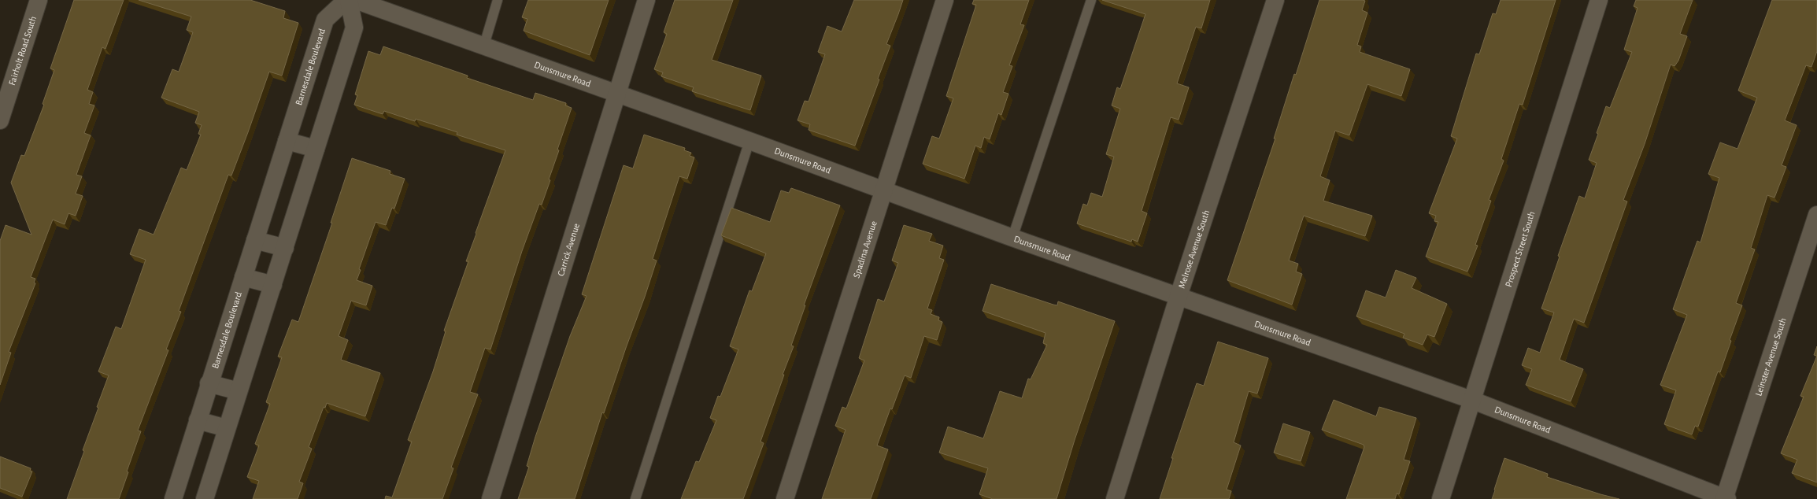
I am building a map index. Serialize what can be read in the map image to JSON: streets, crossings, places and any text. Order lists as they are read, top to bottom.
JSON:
{
  "streets": {
    "street": [
      "Fairholt Road South",
      "Barnesdale Boulevard",
      "Dunsmure Road",
      "Melrose Avenue South",
      "Carrick Avenue",
      "Spadina Avenue",
      "Prospect Street South",
      "Leinster Avenue South"
    ]
  },
  "crossings": [
    ["Dunsmure Road", "Melrose Avenue South"],
    ["Dunsmure Road", "Carrick Avenue"],
    ["Dunsmure Road", "Spadina Avenue"],
    ["Dunsmure Road", "Prospect Street South"],
    ["Dunsmure Road", "Leinster Avenue South"]
  ]
}
